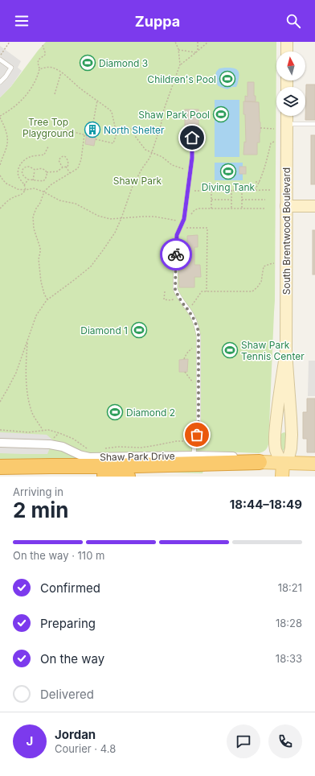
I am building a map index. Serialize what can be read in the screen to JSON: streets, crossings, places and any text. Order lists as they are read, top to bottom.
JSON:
{
  "streets": {
    "main road": ["South Brentwood Boulevard", "Shaw Park Drive"]
  },
  "crossings": [
    ["South Brentwood Boulevard", "Shaw Park Drive"]
  ],
  "parks": ["Tree Top Playground", "Shaw Park"],
  "places": {
    "sports": [
      "Diamond 3",
      "Children's Pool",
      "Shaw Park Pool",
      "Diving Tank",
      "Diamond 1",
      "Shaw Park Tennis Center",
      "Diamond 2"
    ],
    "building": ["North Shelter"]
  },
  "north": "top",
  "page": {
    "header": "Zuppa",
    "heading": ["2 min", "Arriving in", "18:44–18:49"],
    "panel": ["Jordan", "Courier · 4.8"],
    "bar": "On the way · 110 m",
    "list": [
      ["Confirmed", "18:21"],
      ["Preparing", "18:28"],
      ["On the way", "18:33"],
      "Delivered"
    ],
    "round": "J"
  }
}
